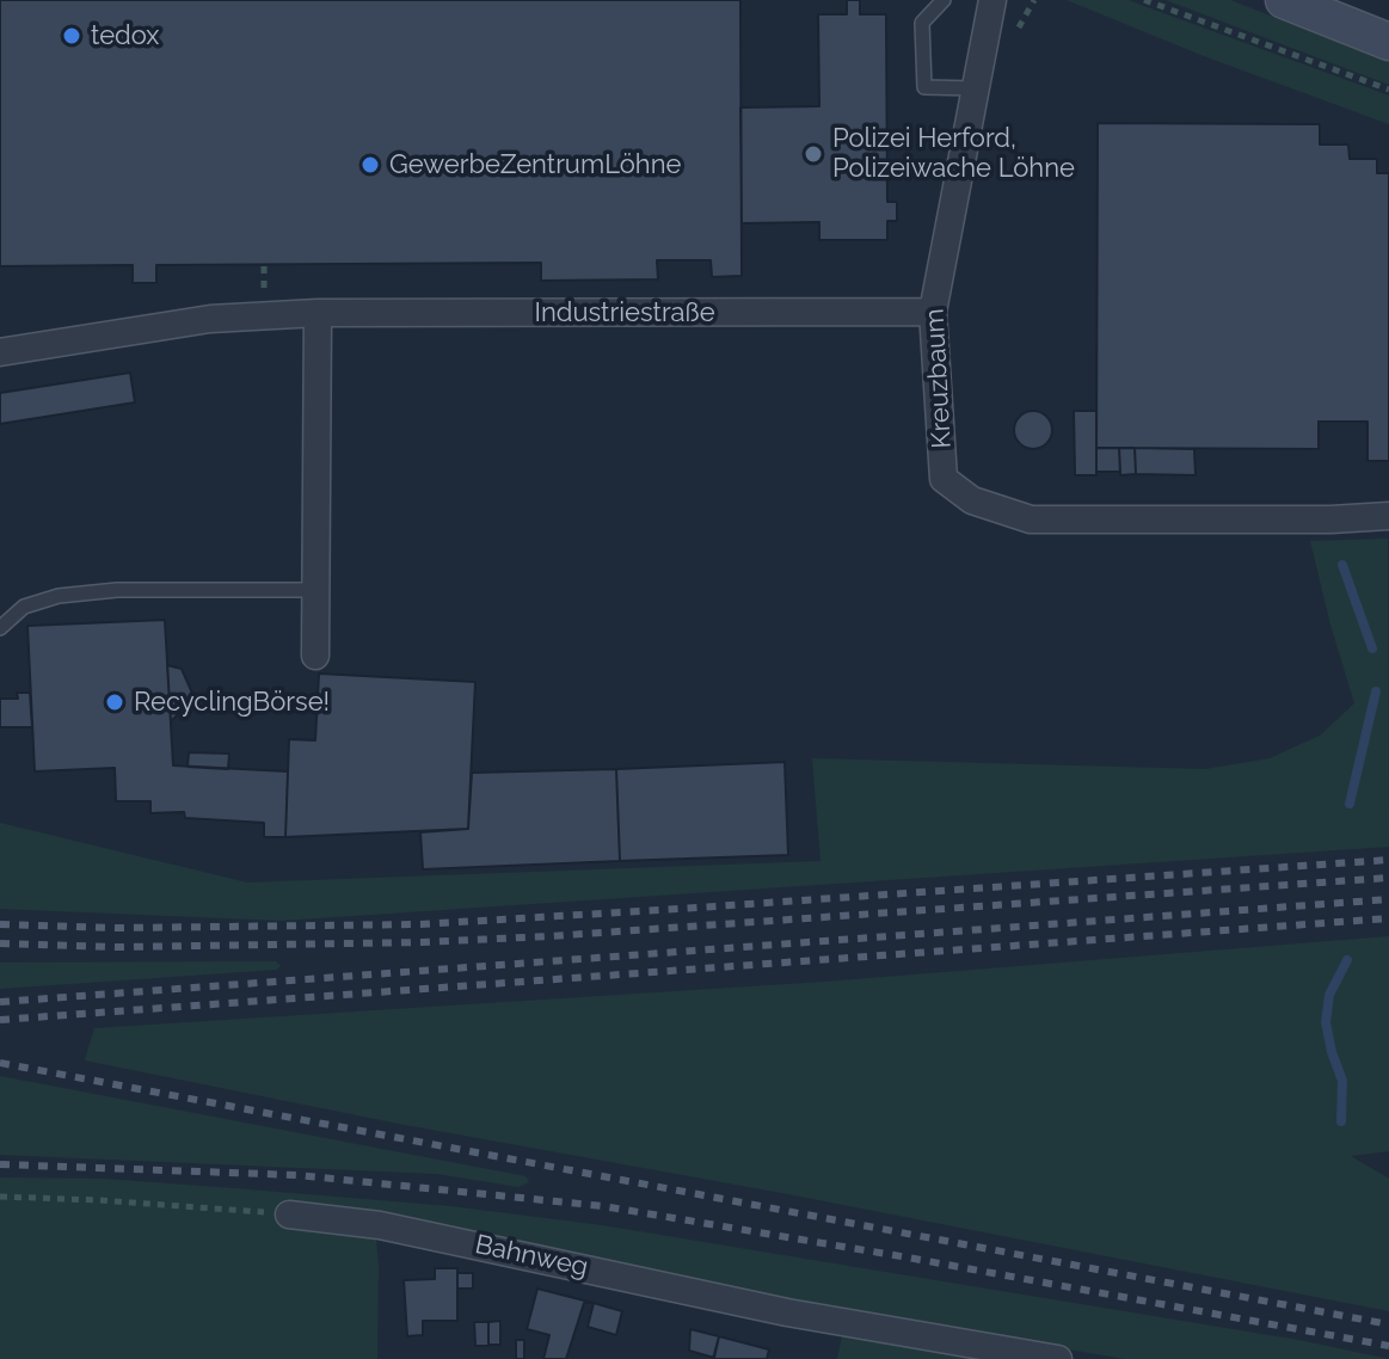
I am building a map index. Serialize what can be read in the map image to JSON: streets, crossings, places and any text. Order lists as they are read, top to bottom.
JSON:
{
  "streets": {
    "street": ["Industriestraße", "Kreuzbaum", "Bahnweg"]
  },
  "crossings": [
    ["Industriestraße", "Kreuzbaum"]
  ],
  "places": [
    "tedox",
    "Polizei Herford, Polizeiwache Löhne",
    "GewerbeZentrumLöhne",
    "RecyclingBörse!"
  ]
}
